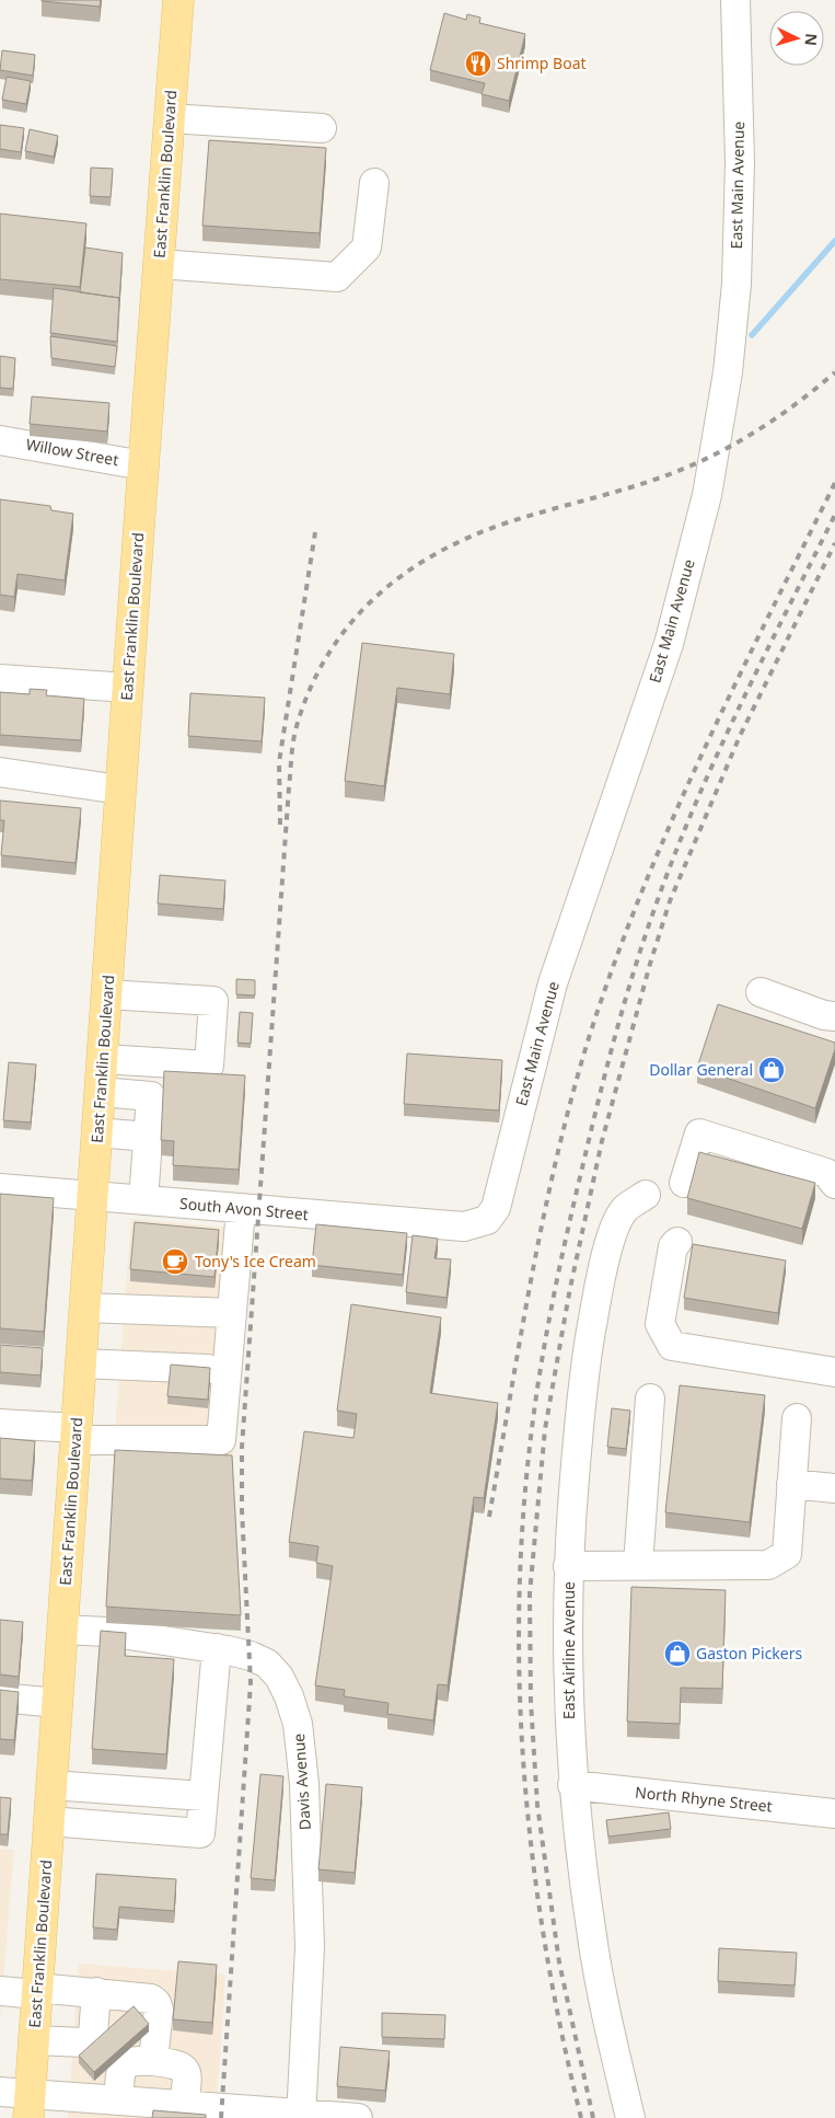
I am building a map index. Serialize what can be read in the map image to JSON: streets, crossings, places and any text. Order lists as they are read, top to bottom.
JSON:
{
  "streets": {
    "main road": ["East Franklin Boulevard"],
    "street": [
      "East Main Avenue",
      "Willow Street",
      "South Avon Street",
      "East Airline Avenue",
      "Davis Avenue",
      "North Rhyne Street"
    ]
  },
  "crossings": [
    ["East Franklin Boulevard", "Willow Street"],
    ["East Franklin Boulevard", "South Avon Street"],
    ["East Franklin Boulevard", "Davis Avenue"],
    ["East Main Avenue", "South Avon Street"],
    ["East Airline Avenue", "North Rhyne Street"]
  ],
  "places": {
    "restaurant": ["Shrimp Boat"],
    "shop": ["Dollar General", "Gaston Pickers"],
    "cafe": ["Tony's Ice Cream"]
  },
  "north": "right"
}
